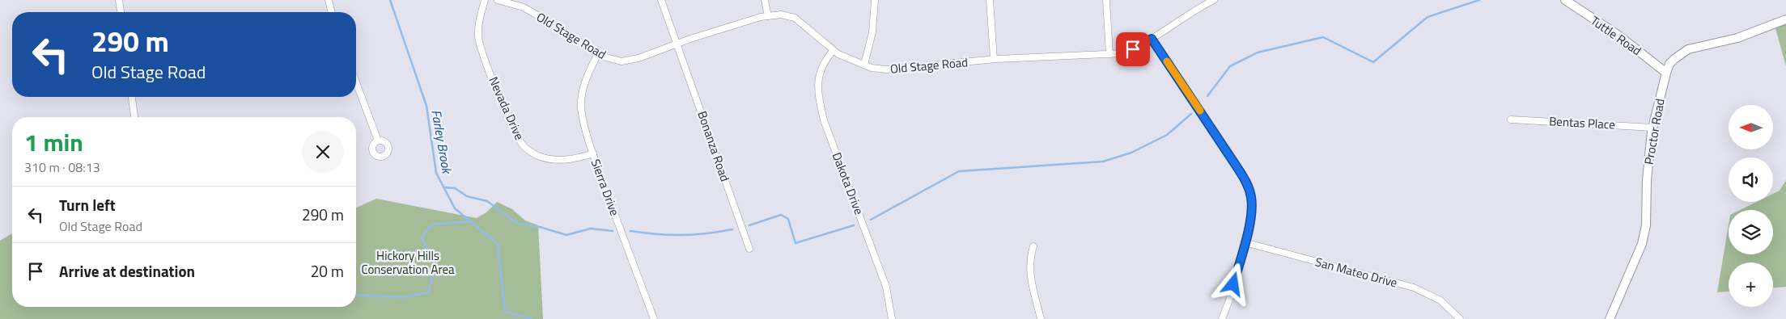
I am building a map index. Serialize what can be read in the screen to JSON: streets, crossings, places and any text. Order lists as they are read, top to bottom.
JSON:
{
  "streets": {
    "main road": ["Tuttle Road", "Proctor Road"],
    "street": [
      "Old Stage Road",
      "Nevada Drive",
      "Bentas Place",
      "Bonanza Road",
      "Dakota Drive",
      "Sierra Drive",
      "San Mateo Drive"
    ]
  },
  "crossings": [
    ["Old Stage Road", "Bonanza Road"],
    ["Old Stage Road", "Dakota Drive"],
    ["Old Stage Road", "Sierra Drive"],
    ["Tuttle Road", "Proctor Road"],
    ["Nevada Drive", "Sierra Drive"],
    ["Bentas Place", "Proctor Road"]
  ],
  "water": ["Farley Brook"],
  "parks": ["Hickory Hills Conservation Area"],
  "north": "left",
  "page": {
    "turn": ["290 m", "Old Stage Road"],
    "map_buttons": "+",
    "heading": ["1 min", "310 m · 08:13"],
    "list": [
      {
        "name": "Turn left",
        "note": "Old Stage Road",
        "value": "290 m"
      },
      {
        "name": "Arrive at destination",
        "value": "20 m"
      }
    ]
  }
}
